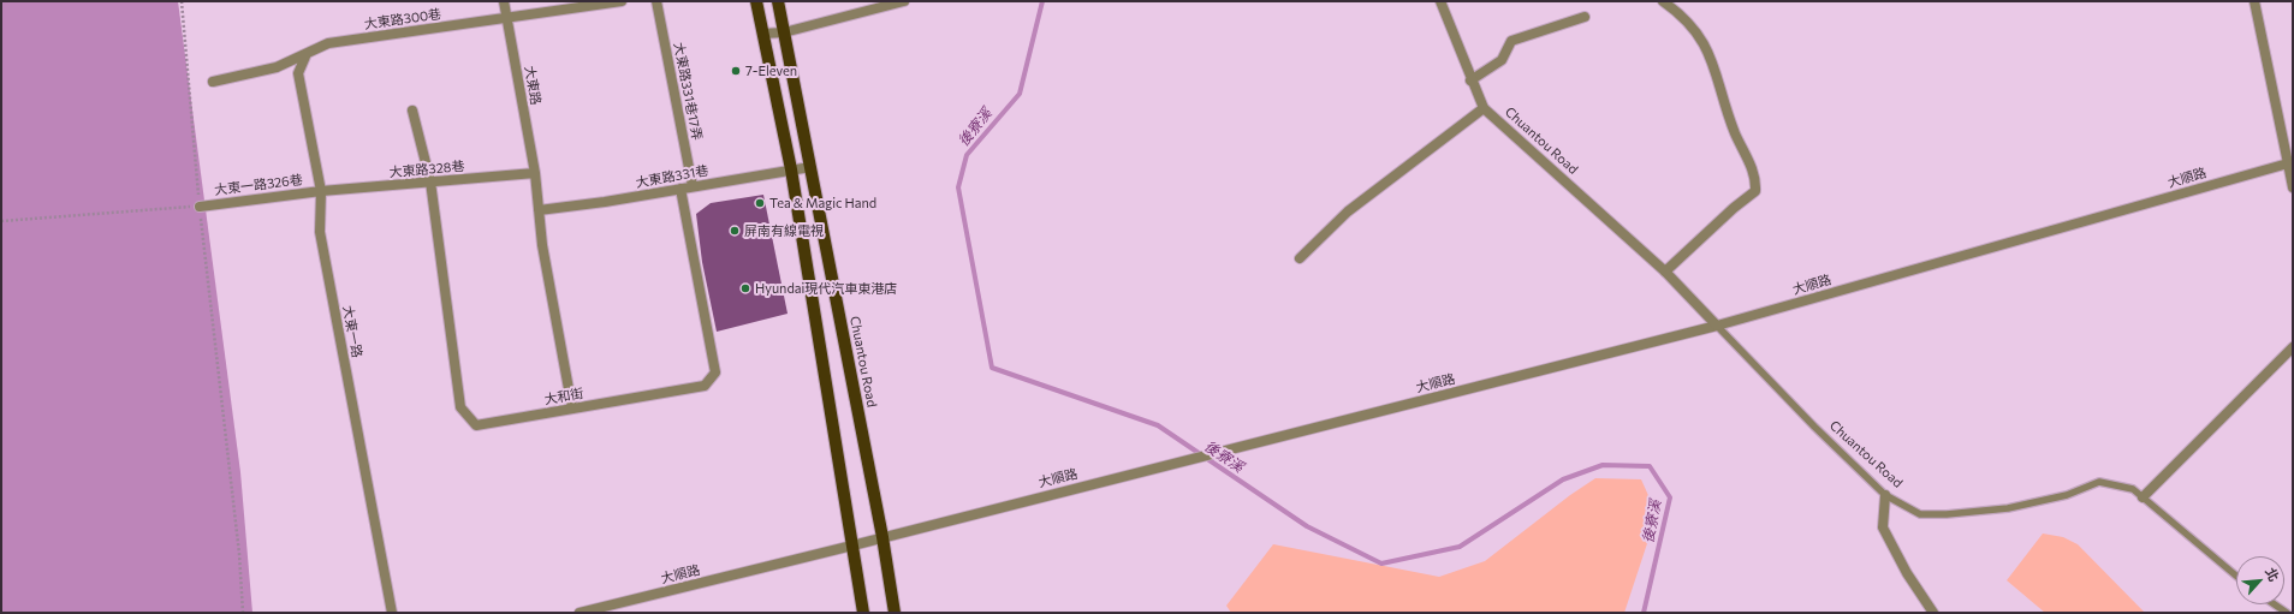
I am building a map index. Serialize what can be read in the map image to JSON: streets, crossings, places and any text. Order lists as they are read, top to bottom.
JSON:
{
  "streets": {
    "main road": ["Chuantou Road"],
    "street": [
      "大東路300巷",
      "大東路",
      "大東路331巷17弄",
      "大東路328巷",
      "大東路331巷",
      "大順路",
      "大東一路326巷",
      "大東一路",
      "大和街"
    ]
  },
  "crossings": [
    ["大東路300巷", "大東路"],
    ["大東路300巷", "大東一路"],
    ["大東路", "大東路328巷"],
    ["大東路", "大東路331巷"],
    ["大東路", "大和街"],
    ["大東路331巷17弄", "大東路331巷"],
    ["Chuantou Road", "大東路331巷"],
    ["Chuantou Road", "大順路"],
    ["大東路328巷", "大東一路326巷"],
    ["大東路328巷", "大東一路"],
    ["大東路328巷", "大和街"],
    ["大東路331巷", "大和街"],
    ["大東一路326巷", "大東一路"]
  ],
  "water": ["後寮溪"],
  "places": [
    "7-Eleven",
    "Tea & Magic Hand",
    "屏南有線電視",
    "Hyundai現代汽車東港店"
  ],
  "north": "top right"
}
